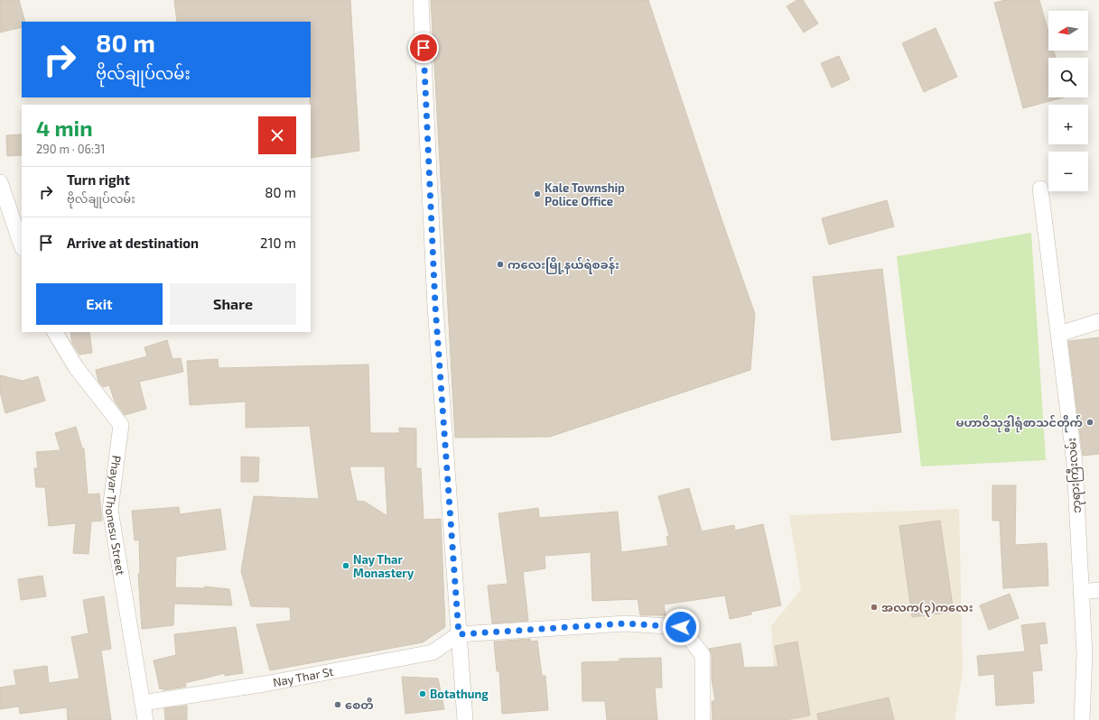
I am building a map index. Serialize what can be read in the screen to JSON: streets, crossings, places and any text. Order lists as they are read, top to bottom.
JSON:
{
  "streets": {
    "street": ["ဘုရားကြီးလမ်း", "Phayar Thonesu Street", "Nay Thar St"]
  },
  "crossings": [
    ["Phayar Thonesu Street", "Nay Thar St"]
  ],
  "places": [
    "Kale Township Police Office",
    "ကလေးမြို့နယ်ရဲစခန်း",
    "မဟာဝိသုဒ္ဓါရုံစာသင်တိုက်",
    "Nay Thar Monastery",
    "အလက(၃)ကလေး",
    "Botathung",
    "စေတီ"
  ],
  "north": "left",
  "page": {
    "map_buttons": ["+", "−"],
    "turn": ["80 m", "ဗိုလ်ချုပ်လမ်း"],
    "heading": ["4 min", "290 m · 06:31"],
    "list": [
      {
        "name": "Turn right",
        "note": "ဗိုလ်ချုပ်လမ်း",
        "value": "80 m"
      },
      {
        "name": "Arrive at destination",
        "value": "210 m"
      }
    ],
    "buttons": ["Exit", "Share"]
  }
}
